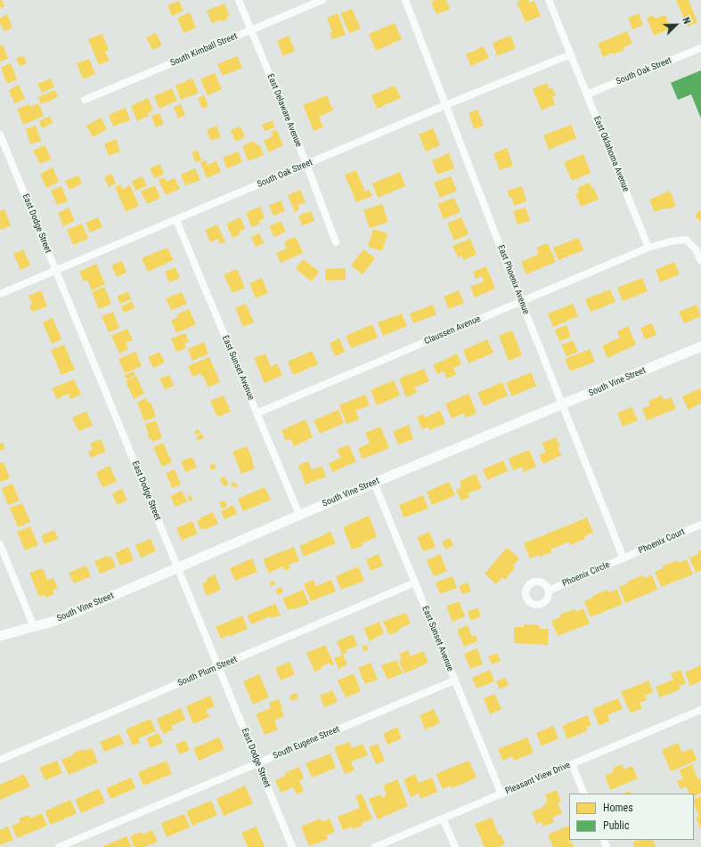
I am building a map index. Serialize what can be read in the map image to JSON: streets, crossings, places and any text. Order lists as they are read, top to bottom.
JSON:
{
  "streets": {
    "street": [
      "South Kimball Street",
      "South Oak Street",
      "East Delaware Avenue",
      "East Oklahoma Avenue",
      "East Dodge Street",
      "East Phoenix Avenue",
      "Claussen Avenue",
      "East Sunset Avenue",
      "South Vine Street",
      "Phoenix Court",
      "Phoenix Circle",
      "South Plum Street",
      "South Eugene Street",
      "Pleasant View Drive"
    ]
  },
  "crossings": [
    ["South Kimball Street", "East Delaware Avenue"],
    ["South Oak Street", "East Delaware Avenue"],
    ["South Oak Street", "East Oklahoma Avenue"],
    ["South Oak Street", "East Dodge Street"],
    ["South Oak Street", "East Phoenix Avenue"],
    ["South Oak Street", "East Sunset Avenue"],
    ["East Oklahoma Avenue", "Claussen Avenue"],
    ["East Dodge Street", "South Vine Street"],
    ["East Dodge Street", "South Plum Street"],
    ["East Dodge Street", "South Eugene Street"],
    ["East Phoenix Avenue", "Claussen Avenue"],
    ["East Phoenix Avenue", "South Vine Street"],
    ["East Phoenix Avenue", "Phoenix Court"],
    ["East Phoenix Avenue", "Phoenix Circle"],
    ["Claussen Avenue", "East Sunset Avenue"],
    ["East Sunset Avenue", "South Vine Street"],
    ["East Sunset Avenue", "South Plum Street"],
    ["East Sunset Avenue", "South Eugene Street"],
    ["East Sunset Avenue", "Pleasant View Drive"],
    ["Phoenix Court", "Phoenix Circle"]
  ],
  "legend": ["Homes", "Public"],
  "north": "top right"
}
